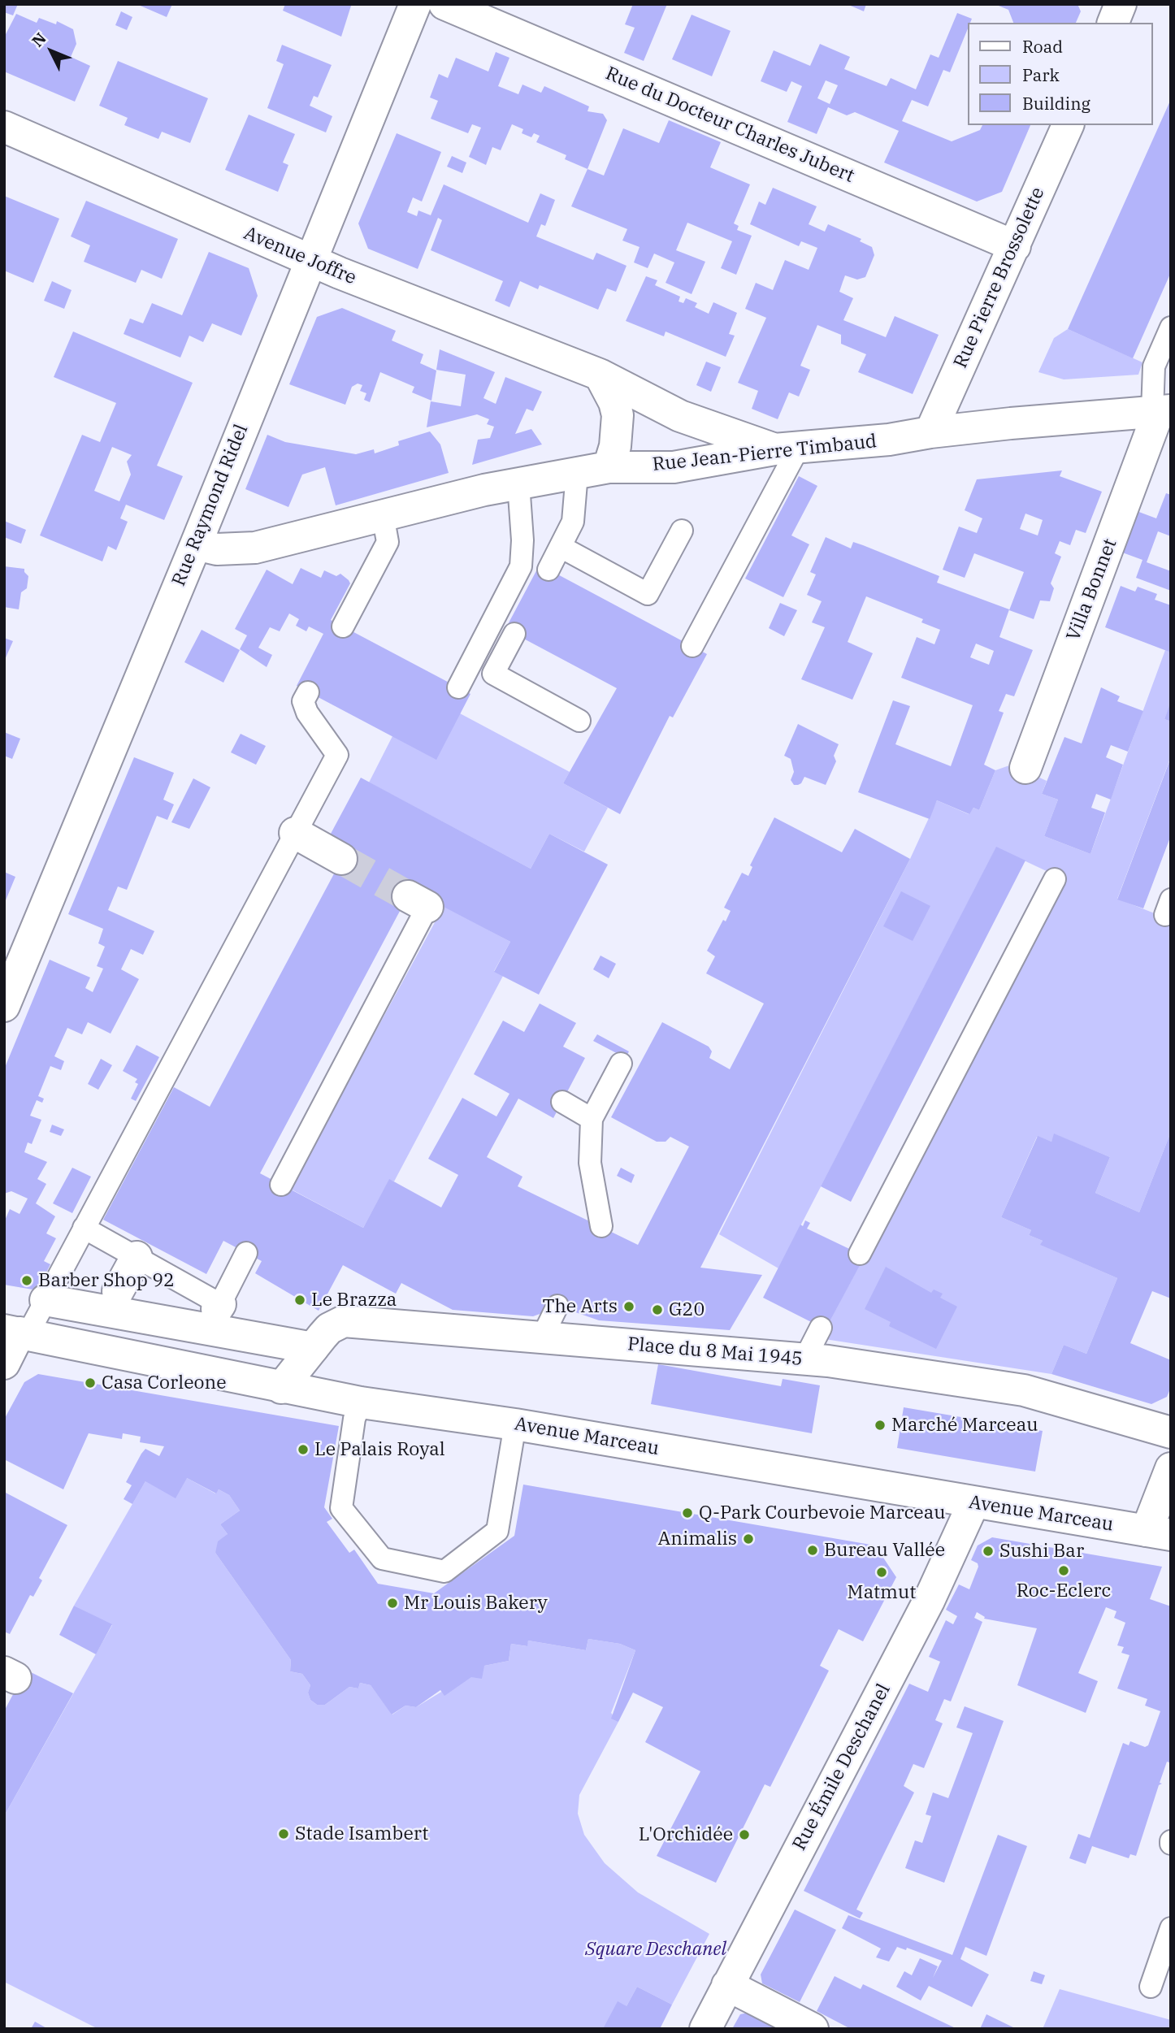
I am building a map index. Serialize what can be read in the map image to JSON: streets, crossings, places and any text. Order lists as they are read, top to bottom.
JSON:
{
  "streets": {
    "street": [
      "Rue du Docteur Charles Jubert",
      "Avenue Joffre",
      "Rue Pierre Brossolette",
      "Rue Jean-Pierre Timbaud",
      "Rue Raymond Ridel",
      "Villa Bonnet",
      "Place du 8 Mai 1945",
      "Avenue Marceau",
      "Rue Émile Deschanel"
    ]
  },
  "crossings": [
    ["Rue du Docteur Charles Jubert", "Rue Pierre Brossolette"],
    ["Avenue Joffre", "Rue Jean-Pierre Timbaud"],
    ["Avenue Joffre", "Rue Raymond Ridel"],
    ["Rue Pierre Brossolette", "Rue Jean-Pierre Timbaud"],
    ["Rue Jean-Pierre Timbaud", "Rue Raymond Ridel"],
    ["Rue Jean-Pierre Timbaud", "Villa Bonnet"],
    ["Place du 8 Mai 1945", "Avenue Marceau"],
    ["Avenue Marceau", "Rue Émile Deschanel"]
  ],
  "parks": ["Square Deschanel"],
  "places": [
    "Barber Shop 92",
    "Le Brazza",
    "The Arts",
    "G20",
    "Casa Corleone",
    "Marché Marceau",
    "Le Palais Royal",
    "Q-Park Courbevoie Marceau",
    "Animalis",
    "Bureau Vallée",
    "Sushi Bar",
    "Roc-Eclerc",
    "Matmut",
    "Mr Louis Bakery",
    "Stade Isambert",
    "L'Orchidée"
  ],
  "legend": ["Road", "Park", "Building"],
  "north": "top left"
}
